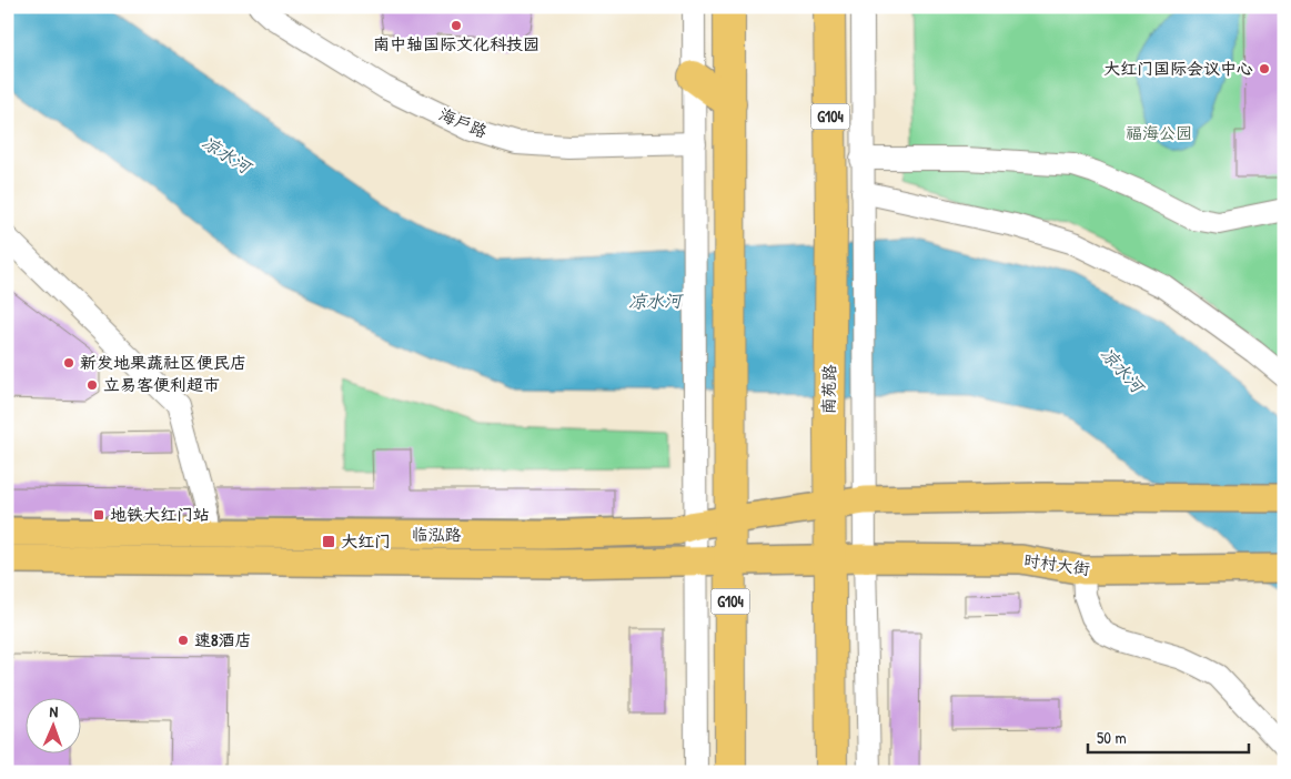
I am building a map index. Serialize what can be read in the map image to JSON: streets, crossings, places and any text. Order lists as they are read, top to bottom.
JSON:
{
  "streets": {
    "highway": ["G104", "南苑路"],
    "main road": ["临泓路", "时村大街"],
    "street": ["海户路"]
  },
  "crossings": [
    ["G104", "临泓路"],
    ["南苑路", "临泓路"],
    ["南苑路", "时村大街"],
    ["临泓路", "时村大街"]
  ],
  "water": ["凉水河"],
  "parks": ["福海公园"],
  "places": {
    "other": [
      "南中轴国际文化科技园",
      "大红门国际会议中心",
      "新发地果蔬社区便民店",
      "立易客便利超市",
      "速8酒店"
    ],
    "transit": ["地铁大红门站", "大红门"]
  },
  "scale_bar": "50 m",
  "north": "top"
}
